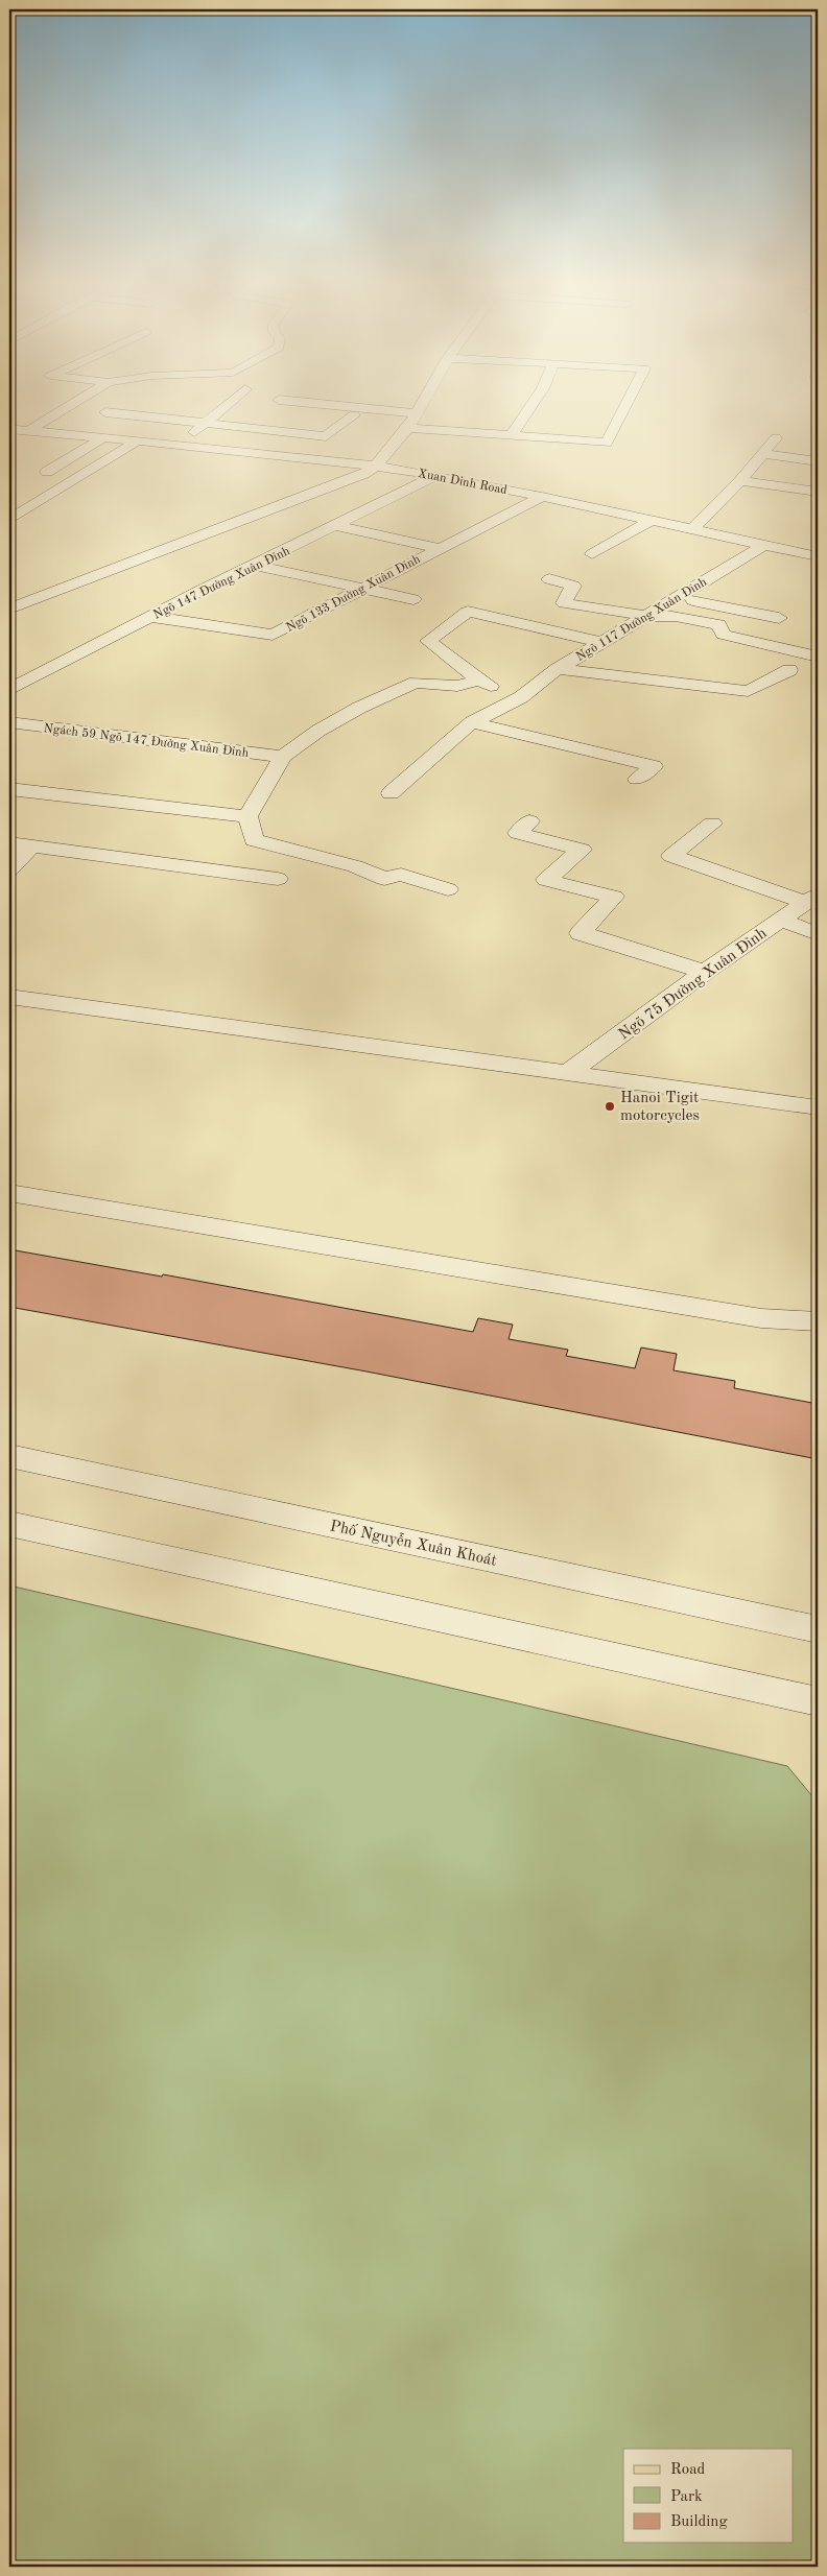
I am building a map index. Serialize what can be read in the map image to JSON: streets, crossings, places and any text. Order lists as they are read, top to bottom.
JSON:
{
  "streets": {
    "street": [
      "Xuan Dinh Road",
      "Ngõ 147 Đường Xuân Đỉnh",
      "Ngõ 133 Đường Xuân Đỉnh",
      "Ngõ 117 Đường Xuân Đỉnh",
      "Ngách 59 Ngõ 147 Đường Xuân Đỉnh",
      "Ngõ 75 Đường Xuân Đỉnh",
      "Phố Nguyễn Xuân Khoát"
    ]
  },
  "crossings": [
    ["Xuan Dinh Road", "Ngõ 147 Đường Xuân Đỉnh"],
    ["Xuan Dinh Road", "Ngõ 133 Đường Xuân Đỉnh"],
    ["Xuan Dinh Road", "Ngõ 117 Đường Xuân Đỉnh"],
    ["Ngõ 147 Đường Xuân Đỉnh", "Ngõ 133 Đường Xuân Đỉnh"]
  ],
  "places": ["Hanoi Tigit motorcycles"],
  "legend": ["Road", "Park", "Building"]
}
